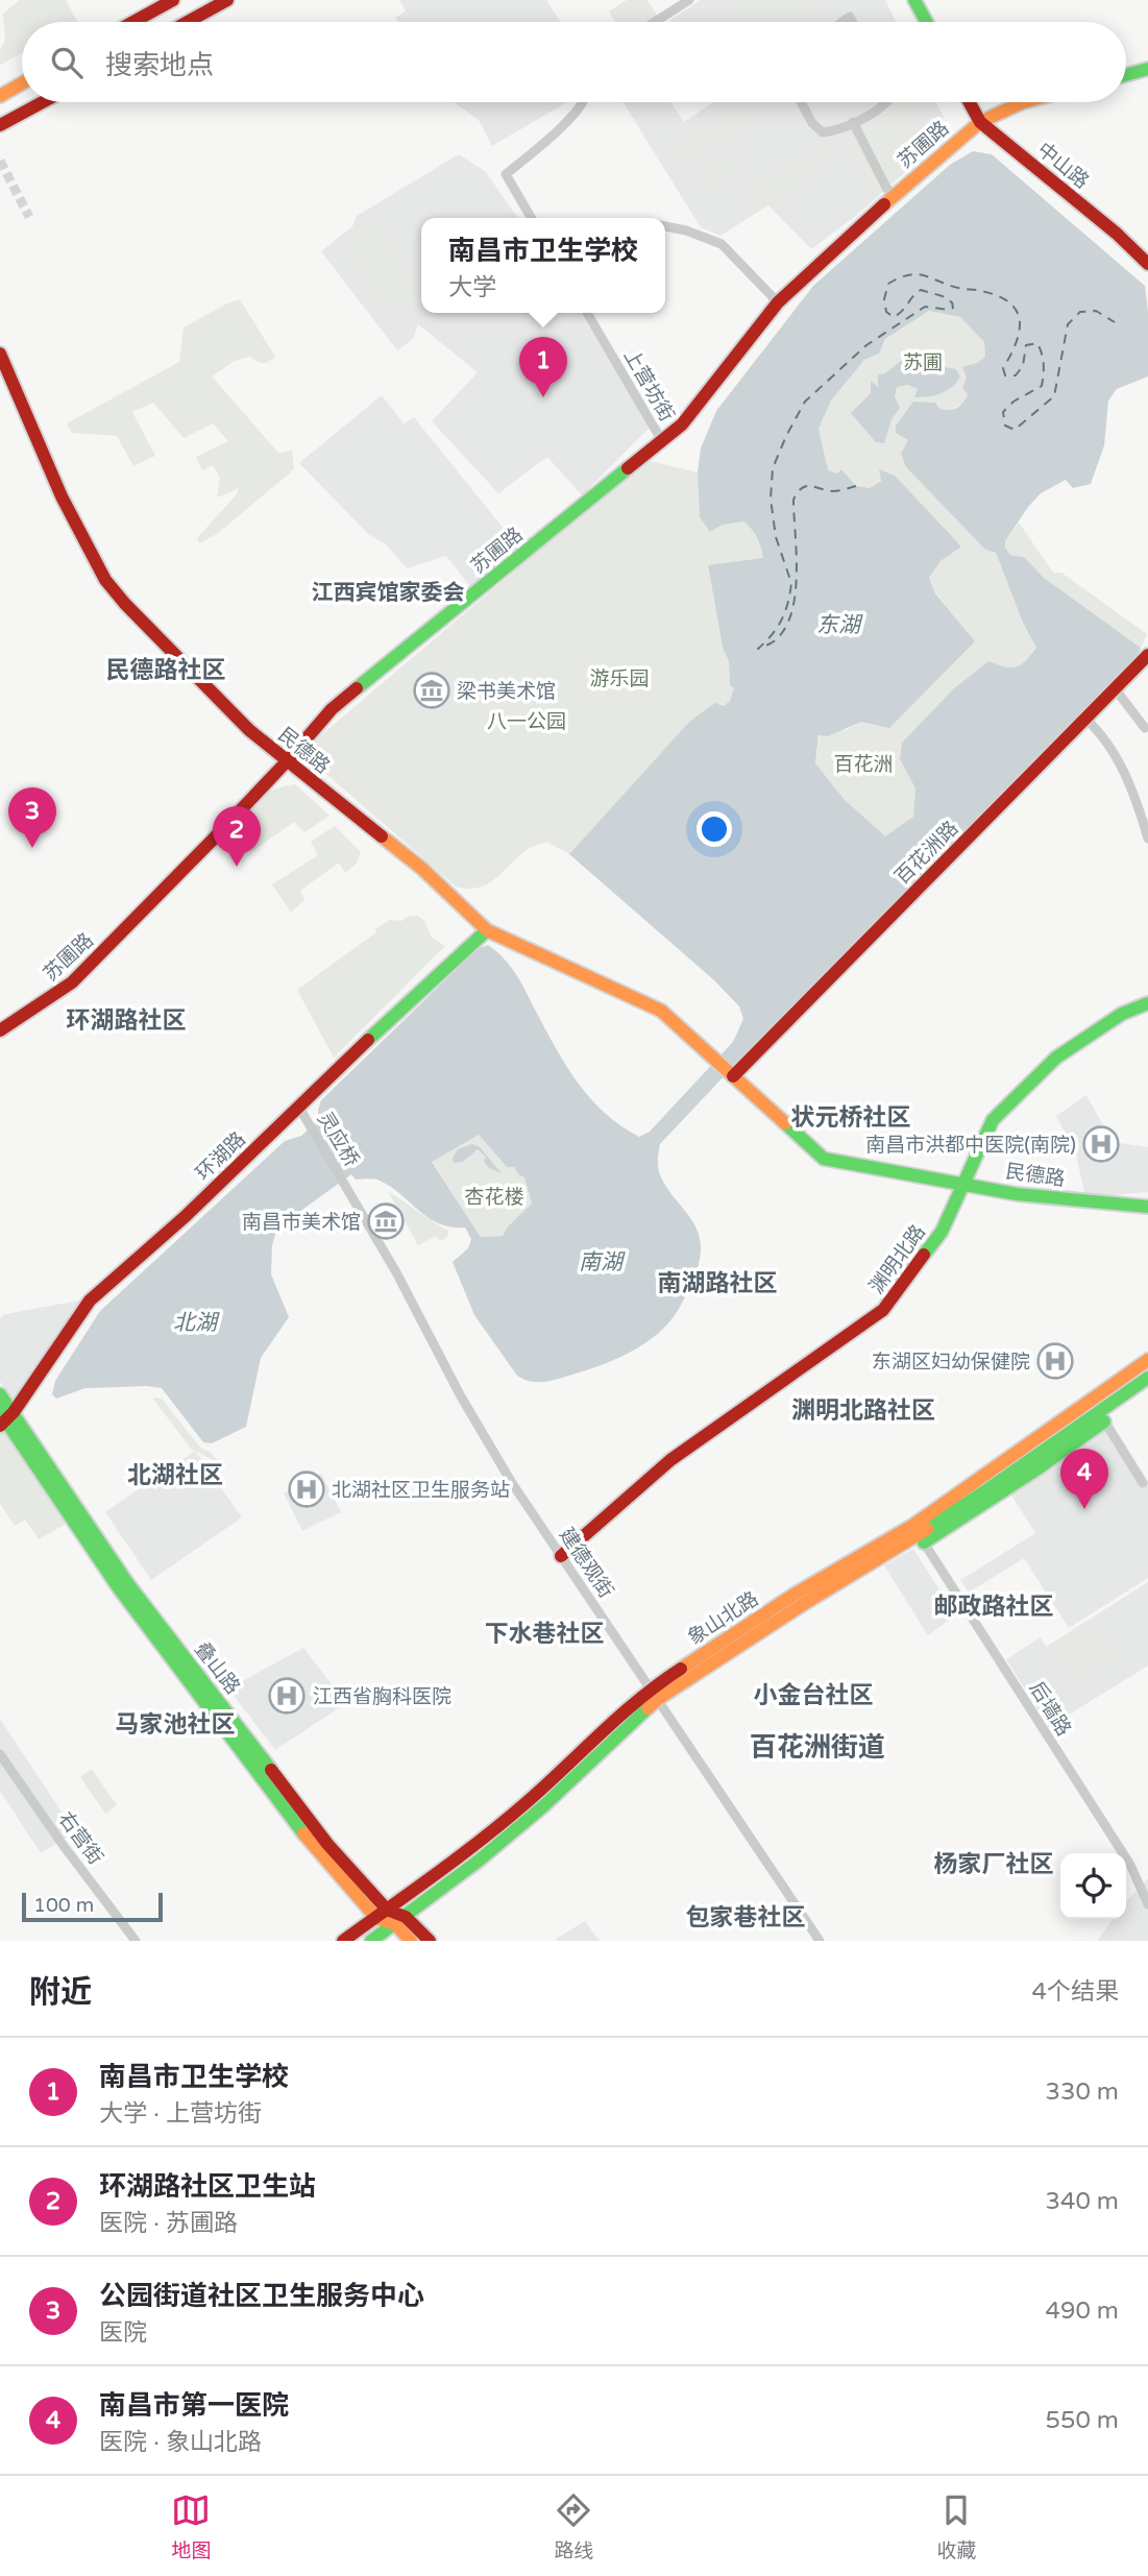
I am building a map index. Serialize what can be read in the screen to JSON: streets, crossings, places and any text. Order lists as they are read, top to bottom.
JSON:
{
  "streets": {
    "main road": [
      "苏圃路",
      "中山路",
      "民德路",
      "百花洲路",
      "环湖路",
      "渊明北路",
      "象山北路",
      "叠山路"
    ],
    "street": [
      "上营坊街",
      "灵应桥",
      "建德观街",
      "后墙路",
      "右营街"
    ]
  },
  "crossings": [
    ["苏圃路", "中山路"],
    ["苏圃路", "上营坊街"],
    ["苏圃路", "民德路"],
    ["民德路", "百花洲路"],
    ["民德路", "环湖路"],
    ["民德路", "渊明北路"],
    ["灵应桥", "环湖路"],
    ["灵应桥", "建德观街"],
    ["环湖路", "叠山路"],
    ["渊明北路", "建德观街"],
    ["建德观街", "象山北路"],
    ["象山北路", "叠山路"],
    ["象山北路", "后墙路"]
  ],
  "districts": [
    "江西宾馆家委会",
    "民德路社区",
    "环湖路社区",
    "状元桥社区",
    "南湖路社区",
    "渊明北路社区",
    "北湖社区",
    "邮政路社区",
    "下水巷社区",
    "小金台社区",
    "马家池社区",
    "百花洲街道",
    "杨家厂社区",
    "包家巷社区"
  ],
  "water": ["东湖", "南湖", "北湖"],
  "parks": [
    "苏圃",
    "游乐园",
    "八一公园",
    "百花洲",
    "杏花楼"
  ],
  "places": {
    "museum": ["梁书美术馆", "南昌市美术馆"],
    "hospital": [
      "南昌市洪都中医院(南院)",
      "东湖区妇幼保健院",
      "北湖社区卫生服务站",
      "江西省胸科医院"
    ]
  },
  "scale_bar": "100 m",
  "page": {
    "search": "搜索地点",
    "popup": ["南昌市卫生学校", "大学"],
    "pins": [
      "1",
      "3",
      "2",
      "4"
    ],
    "scale": "100 m",
    "heading": ["附近", "4个结果"],
    "list": [
      {
        "mark": "1",
        "name": "南昌市卫生学校",
        "note": "大学 · 上营坊街",
        "value": "330 m"
      },
      {
        "mark": "2",
        "name": "环湖路社区卫生站",
        "note": "医院 · 苏圃路",
        "value": "340 m"
      },
      {
        "mark": "3",
        "name": "公园街道社区卫生服务中心",
        "note": "医院",
        "value": "490 m"
      },
      {
        "mark": "4",
        "name": "南昌市第一医院",
        "note": "医院 · 象山北路",
        "value": "550 m"
      }
    ],
    "nav": ["地图", "路线", "收藏"]
  }
}
